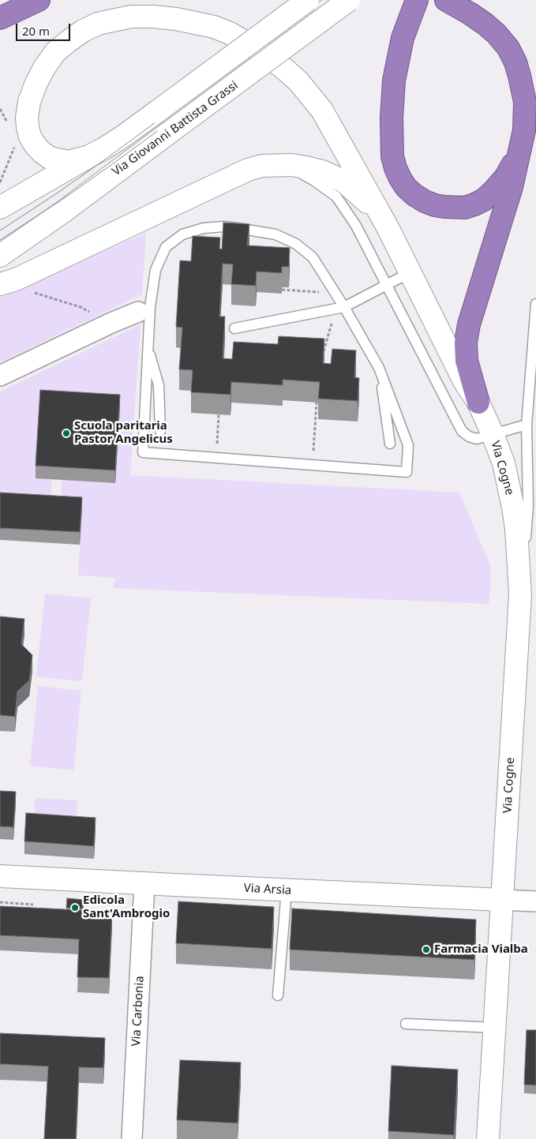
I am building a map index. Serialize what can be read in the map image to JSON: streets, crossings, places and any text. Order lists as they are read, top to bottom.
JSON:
{
  "streets": {
    "main road": ["Via Giovanni Battista Grassi", "Via Cogne", "Via Arsia"],
    "street": ["Via Carbonia"]
  },
  "crossings": [
    ["Via Cogne", "Via Arsia"],
    ["Via Arsia", "Via Carbonia"]
  ],
  "places": ["Scuola paritaria Pastor Angelicus", "Edicola Sant'Ambrogio", "Farmacia Vialba"],
  "scale_bar": "20 m"
}
